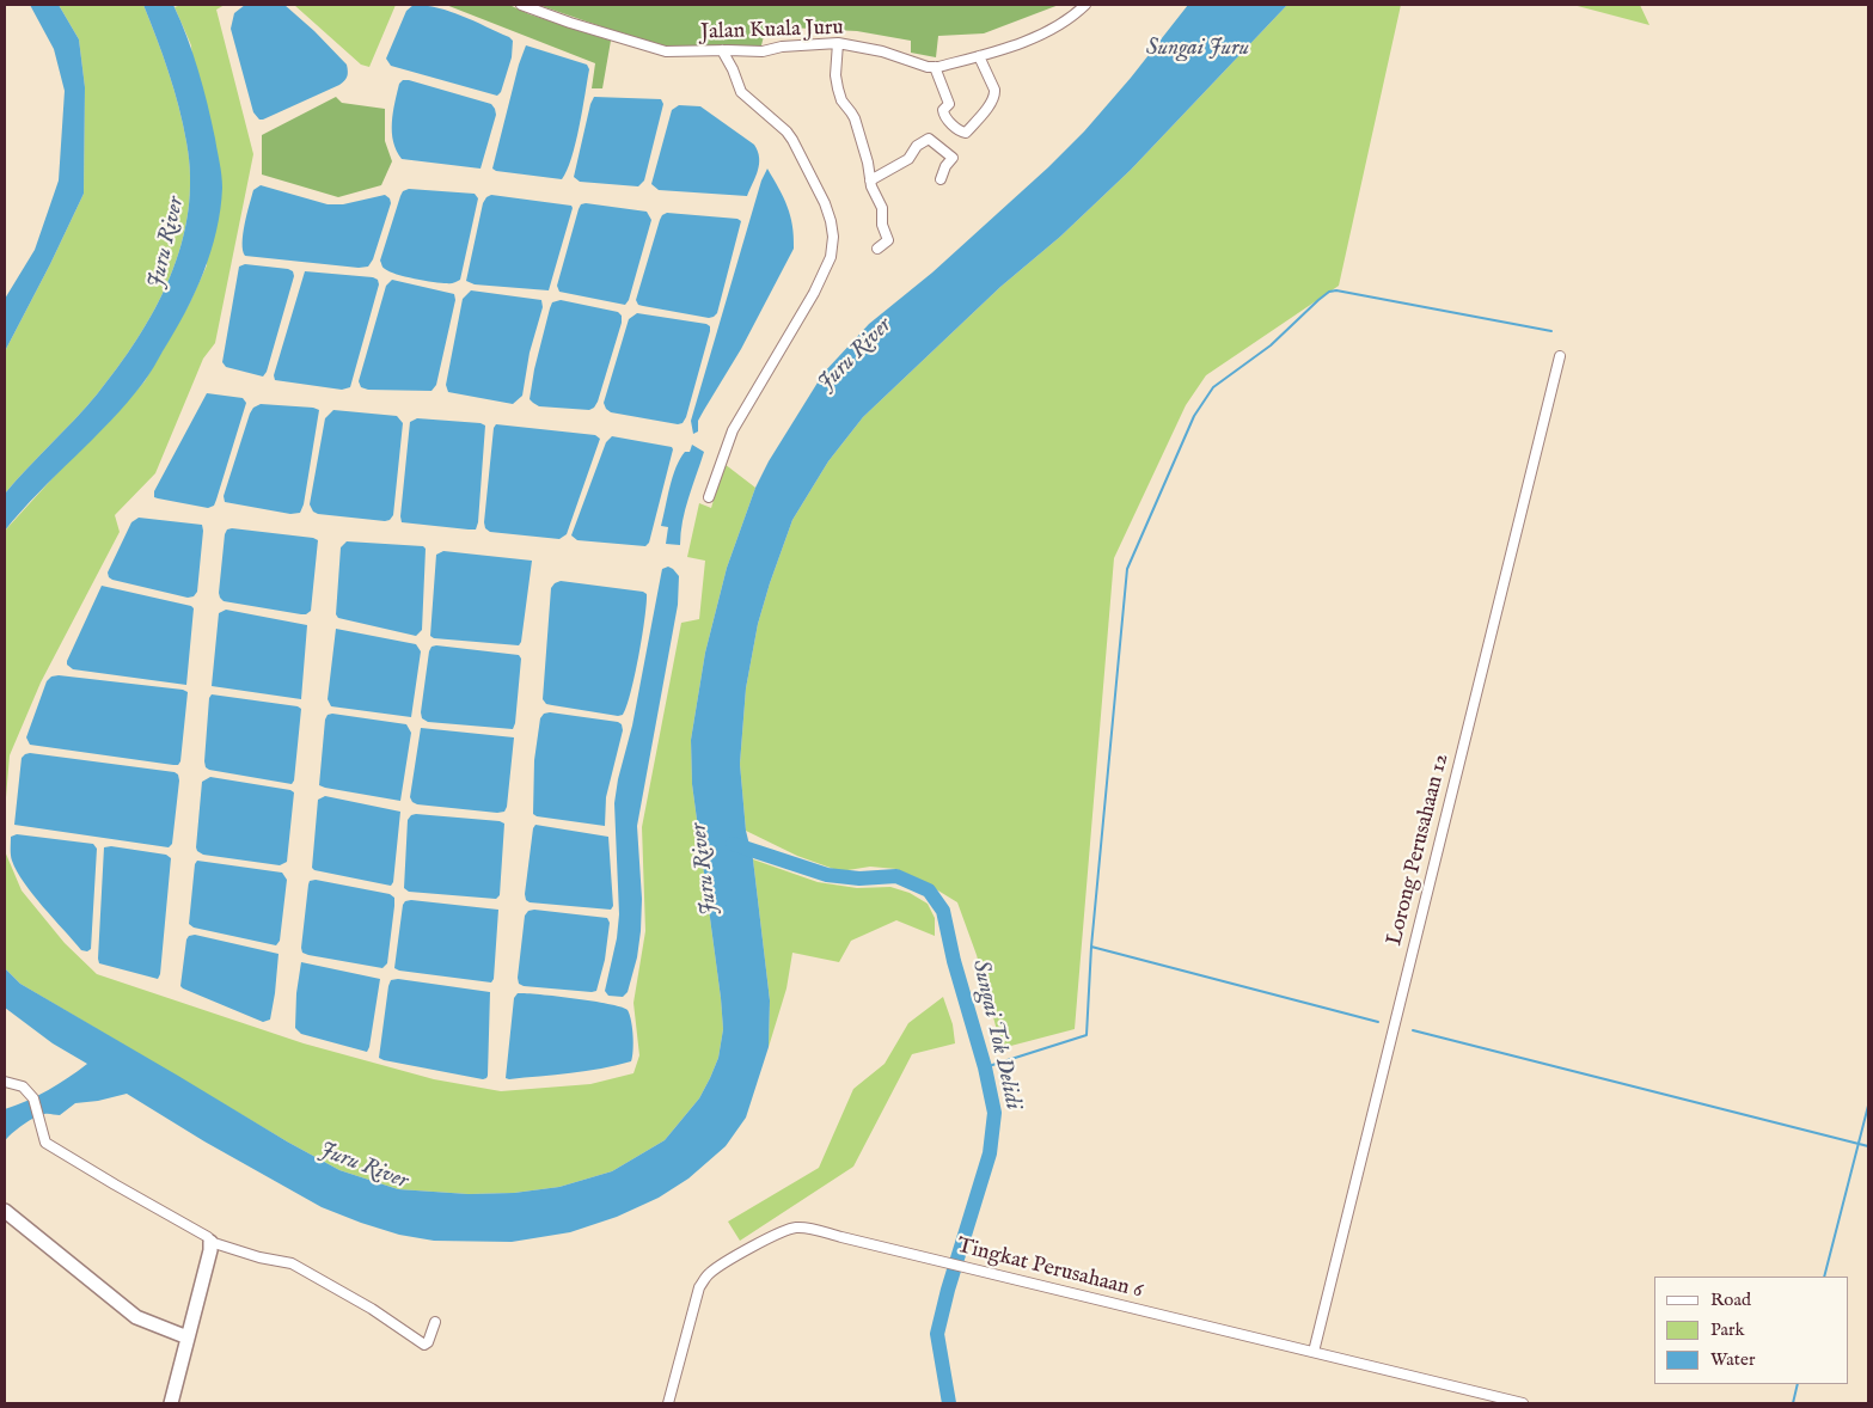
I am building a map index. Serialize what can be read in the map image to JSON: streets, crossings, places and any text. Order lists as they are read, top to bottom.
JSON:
{
  "streets": {
    "street": ["Jalan Kuala Juru", "Lorong Perusahaan 12", "Tingkat Perusahaan 6"]
  },
  "crossings": [
    ["Lorong Perusahaan 12", "Tingkat Perusahaan 6"]
  ],
  "water": ["Sungai Juru", "Juru River", "Sungai Tok Delidi"],
  "legend": ["Road", "Park", "Water"]
}
